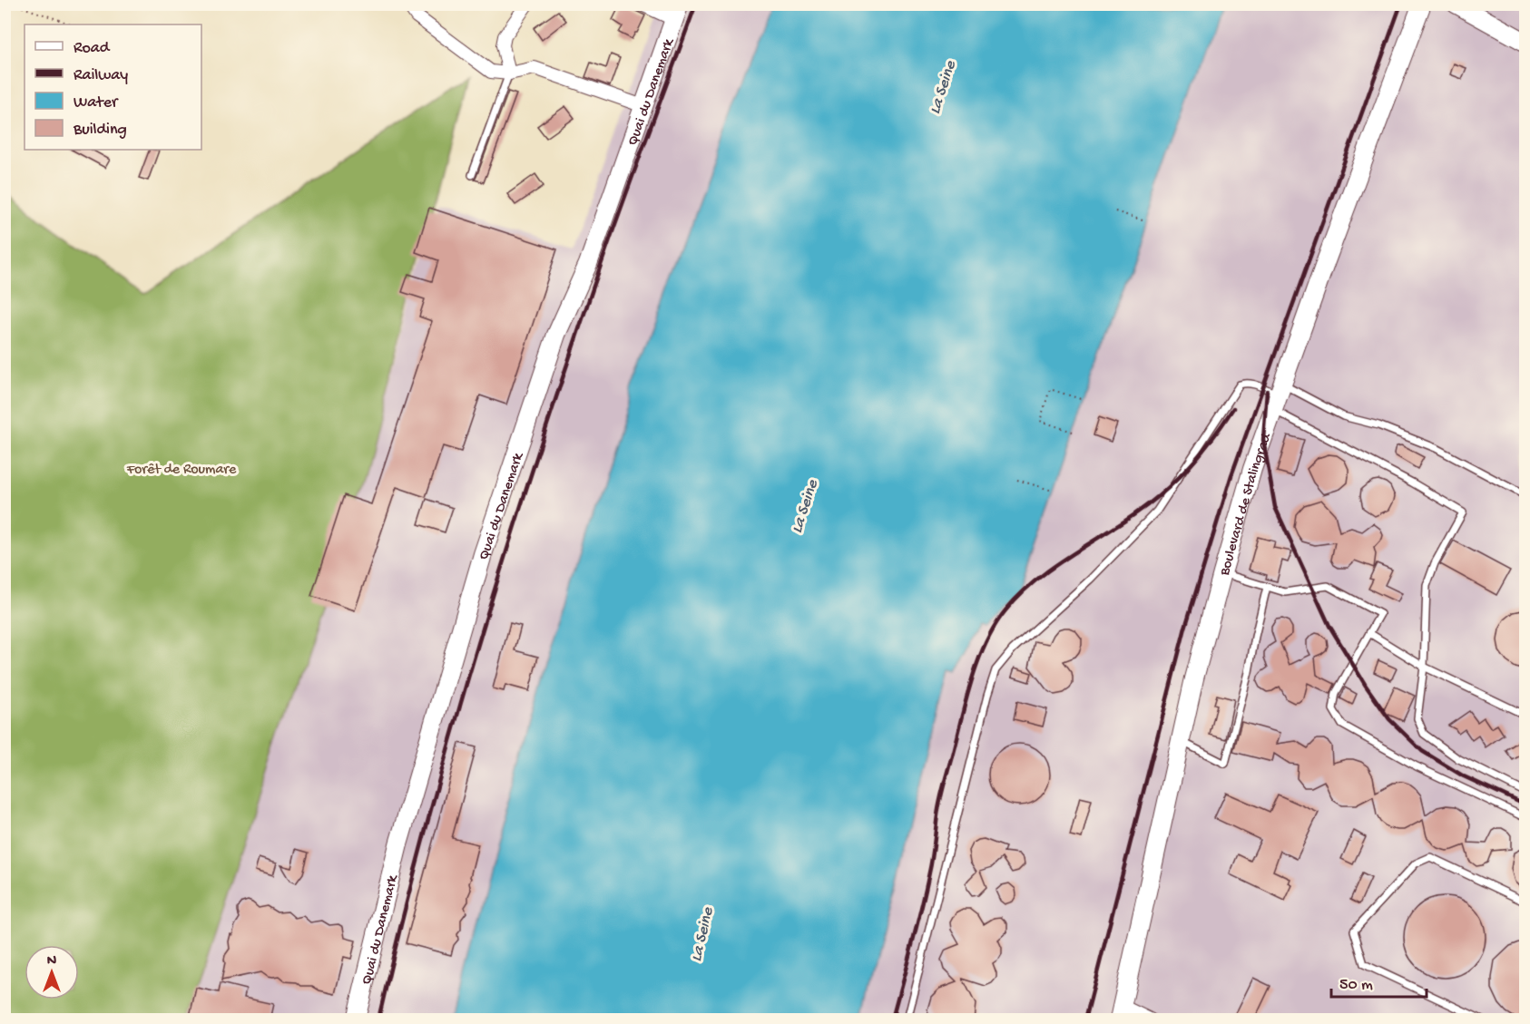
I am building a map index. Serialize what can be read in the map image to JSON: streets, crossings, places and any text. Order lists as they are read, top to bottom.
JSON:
{
  "streets": {
    "main road": ["Quai du Danemark", "Boulevard de Stalingrad"]
  },
  "water": ["La Seine"],
  "parks": ["Forêt de Roumare"],
  "legend": [
    "Road",
    "Railway",
    "Water",
    "Building"
  ],
  "scale_bar": "50 m",
  "north": "top"
}
